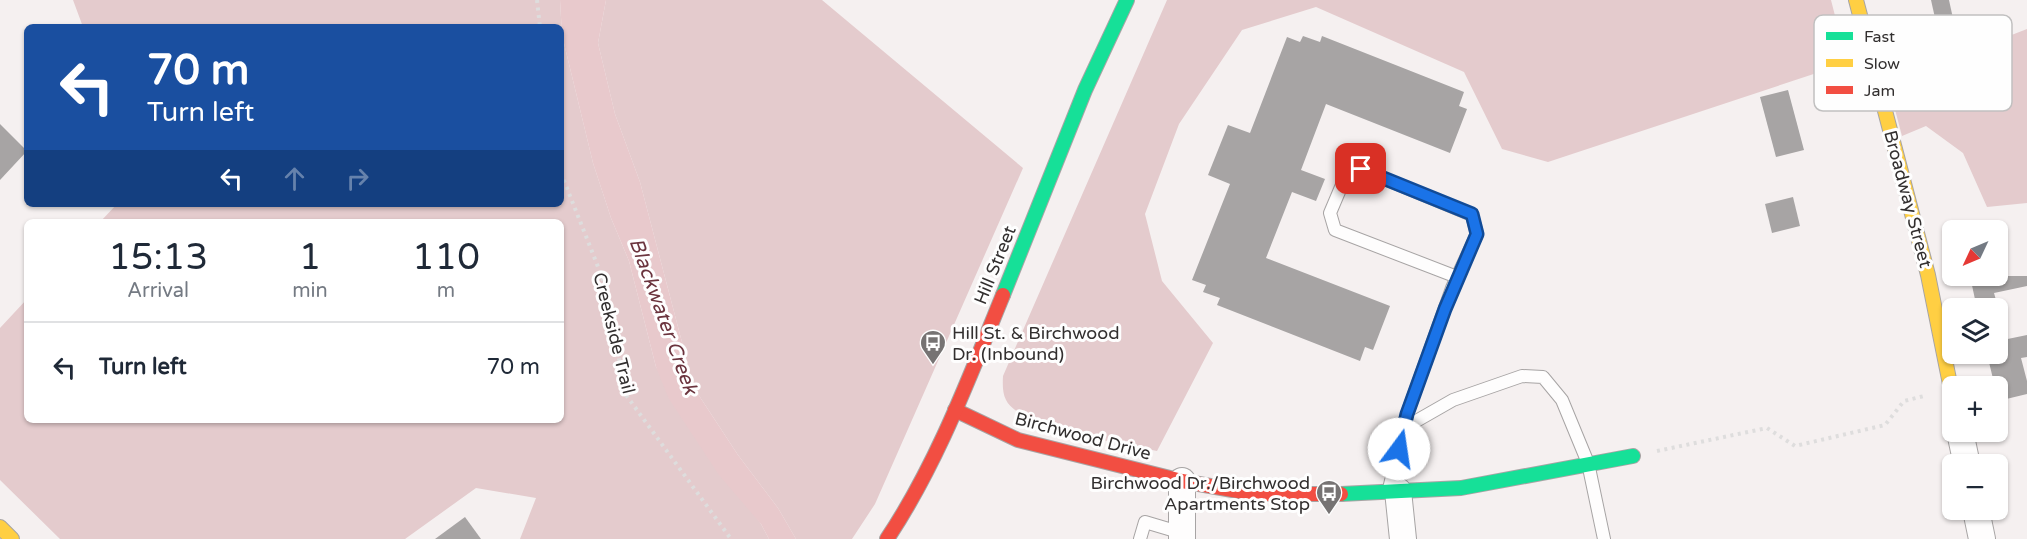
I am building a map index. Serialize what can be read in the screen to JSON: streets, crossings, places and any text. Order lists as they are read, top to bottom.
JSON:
{
  "streets": {
    "street": ["Broadway Street", "Hill Street", "Birchwood Drive"],
    "path": ["Creekside Trail"]
  },
  "crossings": [
    ["Hill Street", "Birchwood Drive"]
  ],
  "water": ["Blackwater Creek"],
  "places": {
    "bus stop": ["Hill St. & Birchwood Dr. (Inbound)", "Birchwood Dr./Birchwood Apartments Stop"]
  },
  "legend": ["Fast", "Slow", "Jam"],
  "north": "bottom left",
  "page": {
    "turn": ["70 m", "Turn left"],
    "eta": [
      "15:13",
      "Arrival",
      "1",
      "min",
      "110",
      "m"
    ],
    "map_buttons": ["+", "−"],
    "list": [
      {
        "name": "Turn left",
        "value": "70 m"
      }
    ]
  }
}
